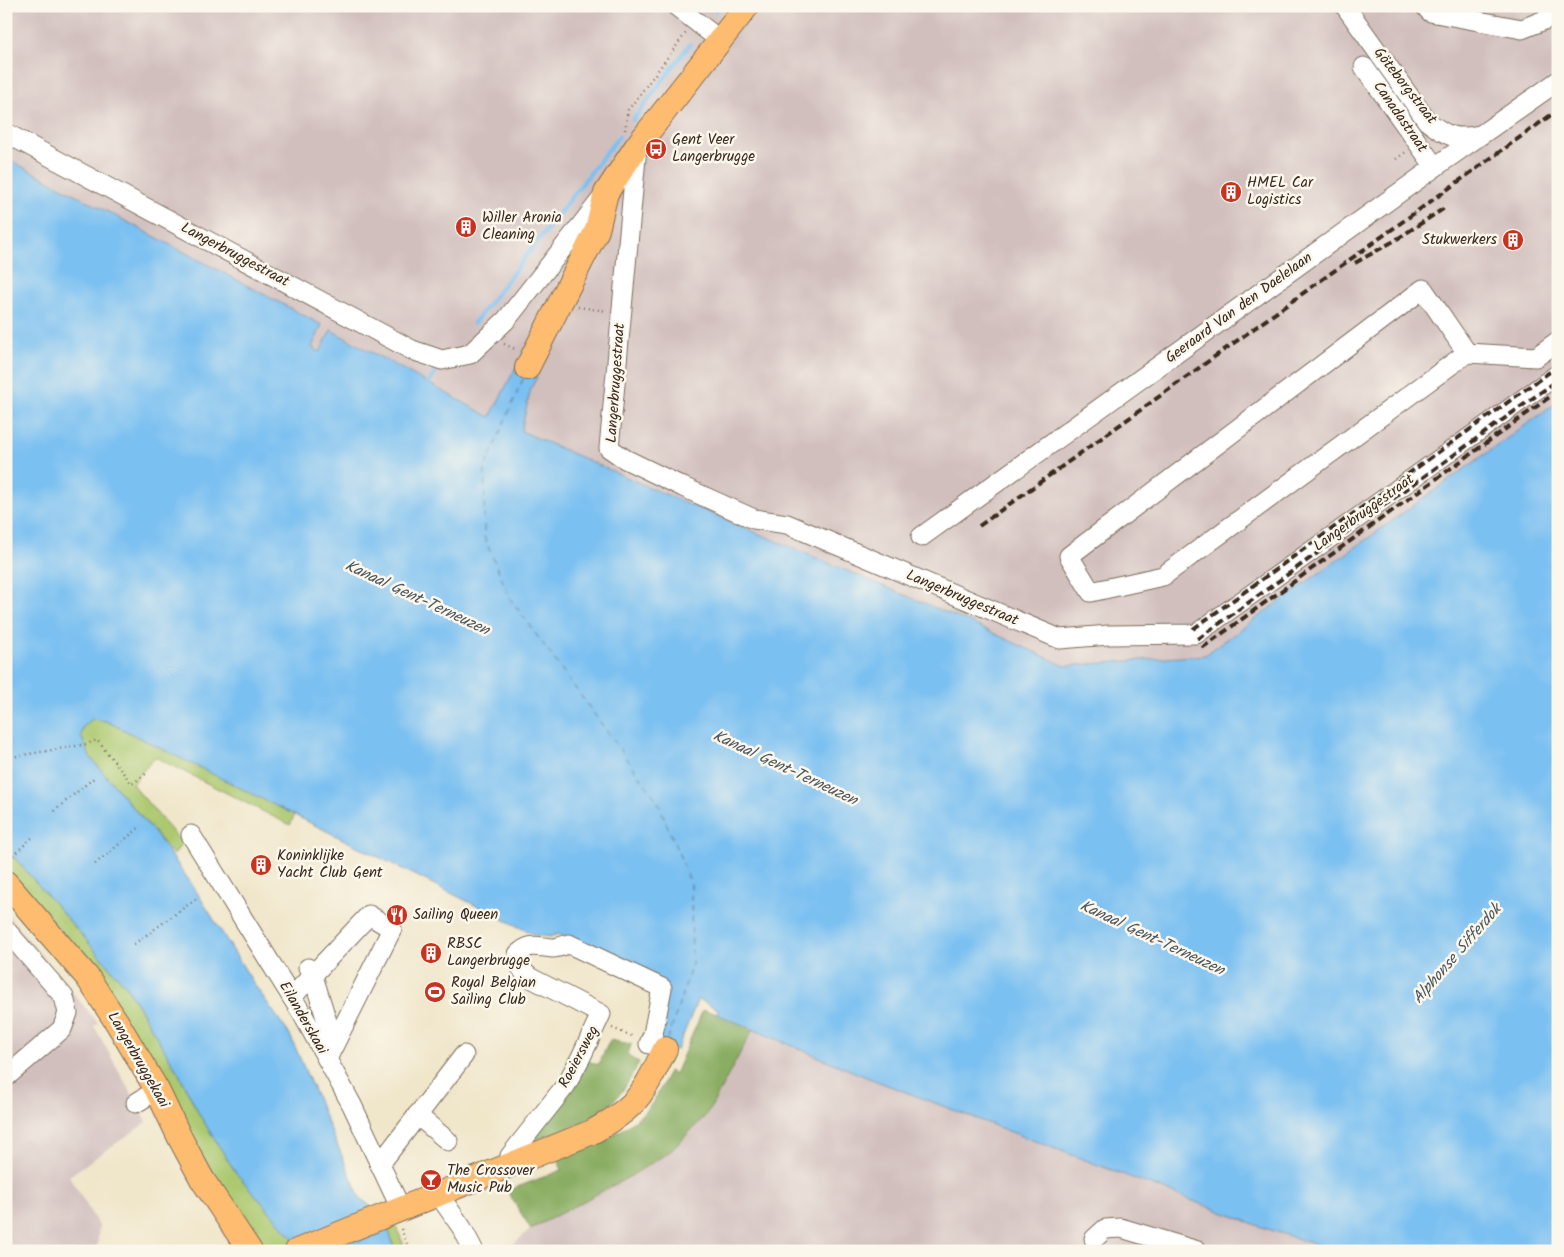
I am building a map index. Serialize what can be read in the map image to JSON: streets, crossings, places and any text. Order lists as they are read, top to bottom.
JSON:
{
  "streets": {
    "main road": ["Langerbruggestraat", "Langerbruggekaai"],
    "street": [
      "Göteborgstraat",
      "Canadastraat",
      "Geeraard Van den Daelelaan",
      "Eilanderskaai",
      "Roeiersweg"
    ]
  },
  "crossings": [
    ["Göteborgstraat", "Geeraard Van den Daelelaan"],
    ["Canadastraat", "Geeraard Van den Daelelaan"]
  ],
  "water": ["Kanaal Gent-Terneuzen", "Alphonse Sifferdok"],
  "places": {
    "bus stop": ["Gent Veer Langerbrugge"],
    "building": [
      "HMEL Car Logistics",
      "Willer Aronia Cleaning",
      "Stukwerkers",
      "Koninklijke Yacht Club Gent",
      "RBSC Langerbrugge"
    ],
    "restaurant": ["Sailing Queen"],
    "sports": ["Royal Belgian Sailing Club"],
    "bar": ["The Crossover Music Pub"]
  }
}
